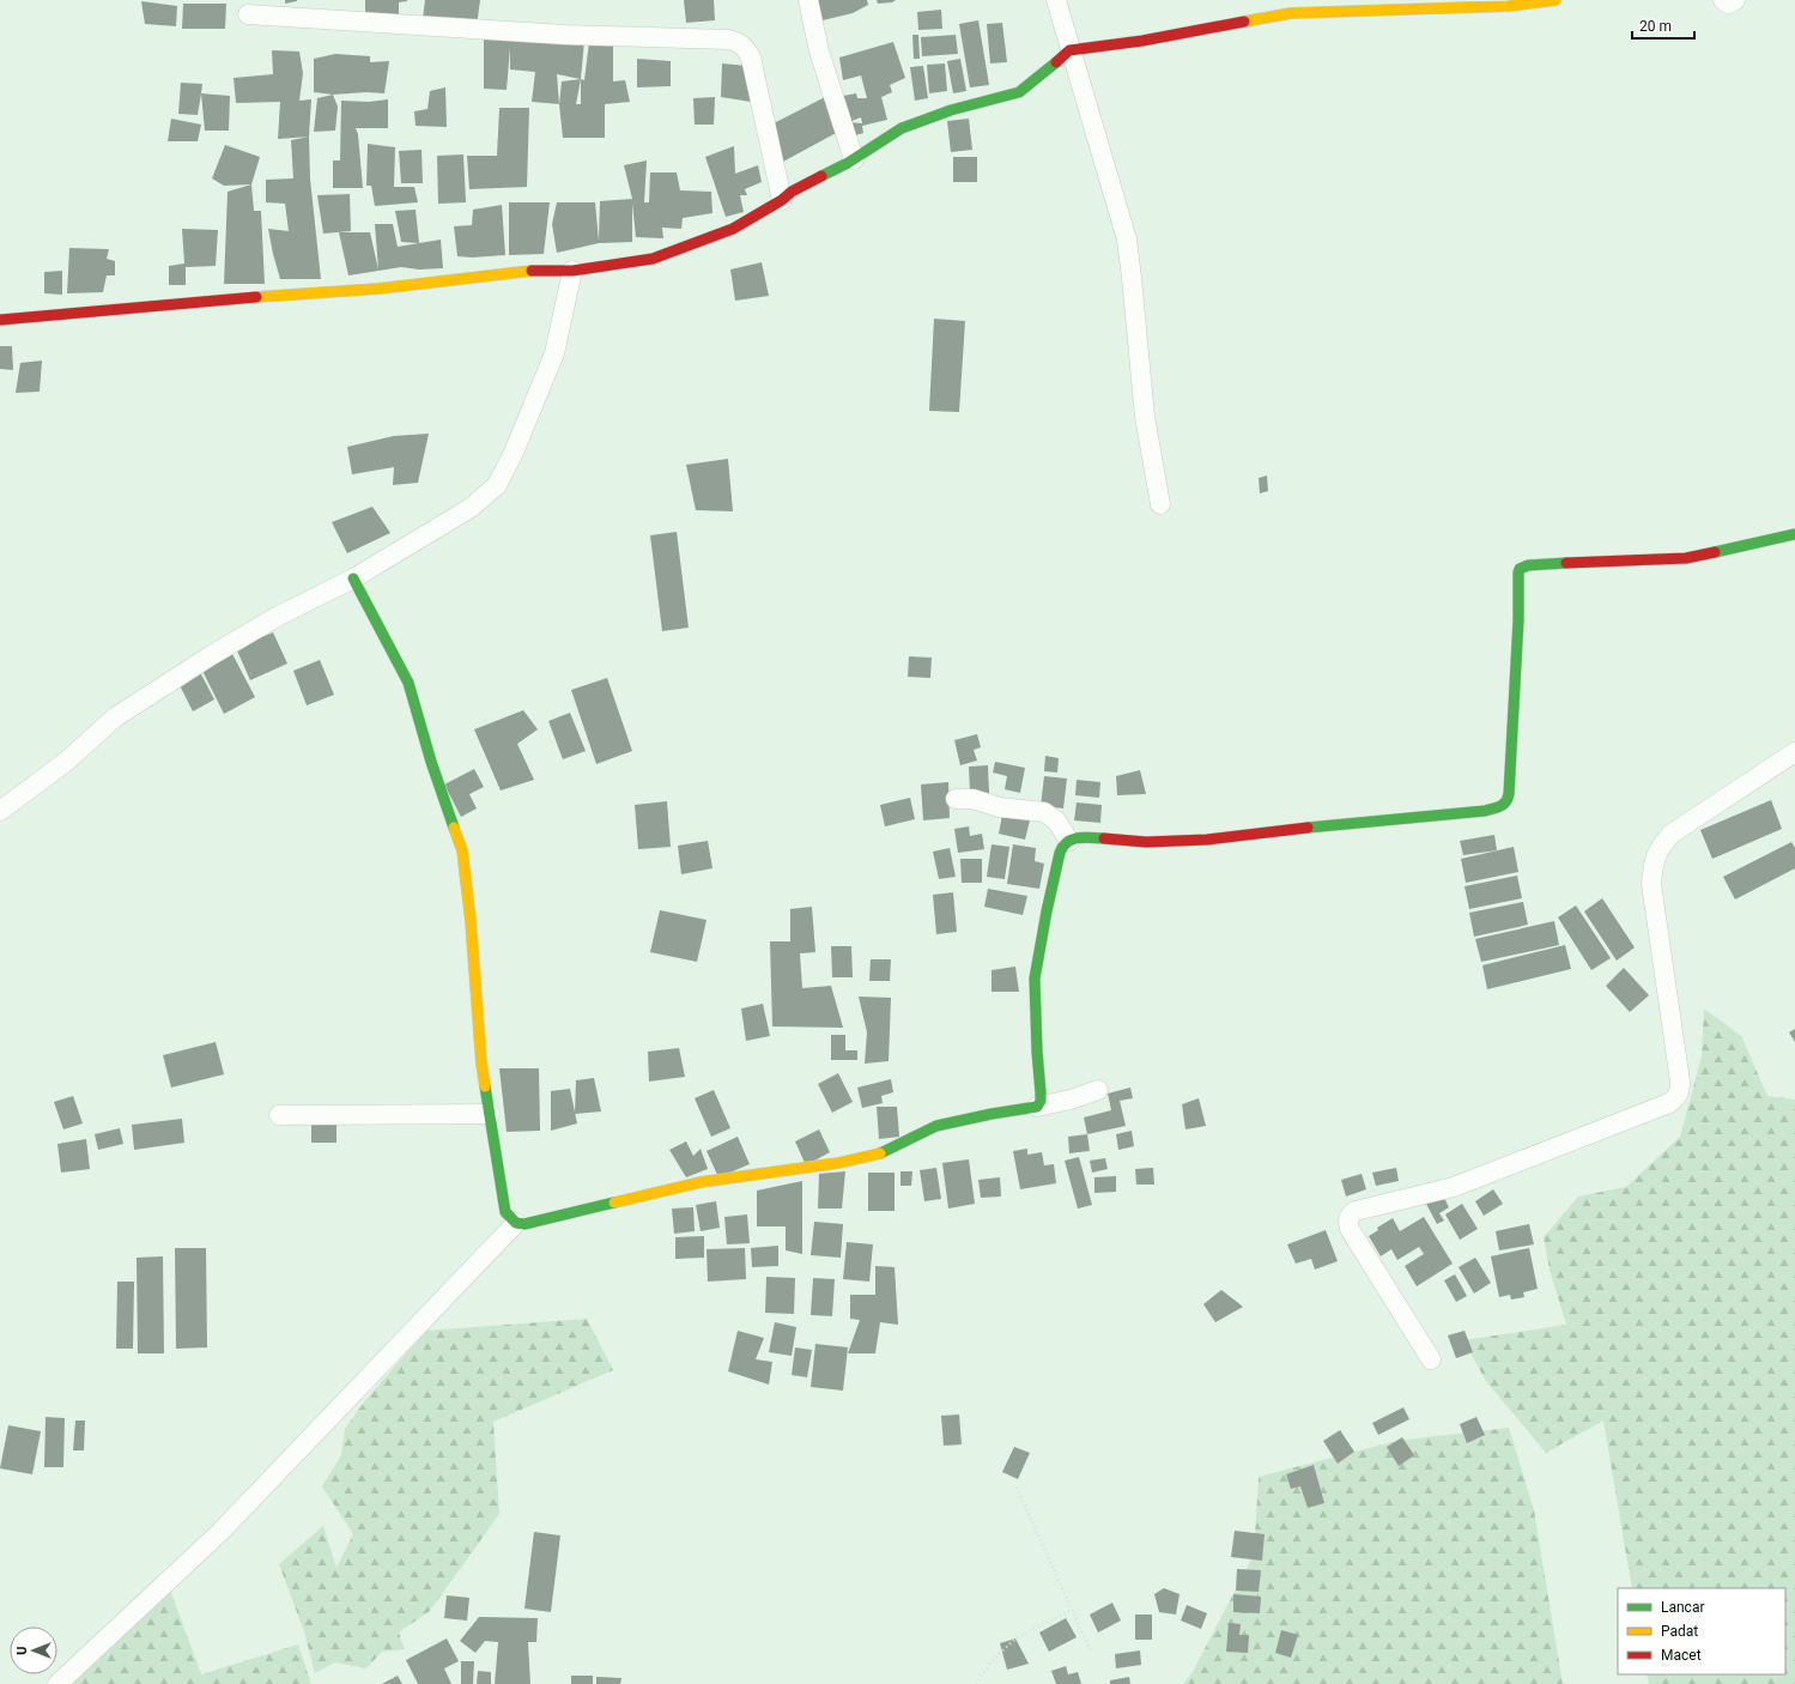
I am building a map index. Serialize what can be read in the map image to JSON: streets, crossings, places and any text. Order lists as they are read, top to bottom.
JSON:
{
  "legend": ["Lancar", "Padat", "Macet"],
  "scale_bar": "20 m",
  "north": "left"
}
